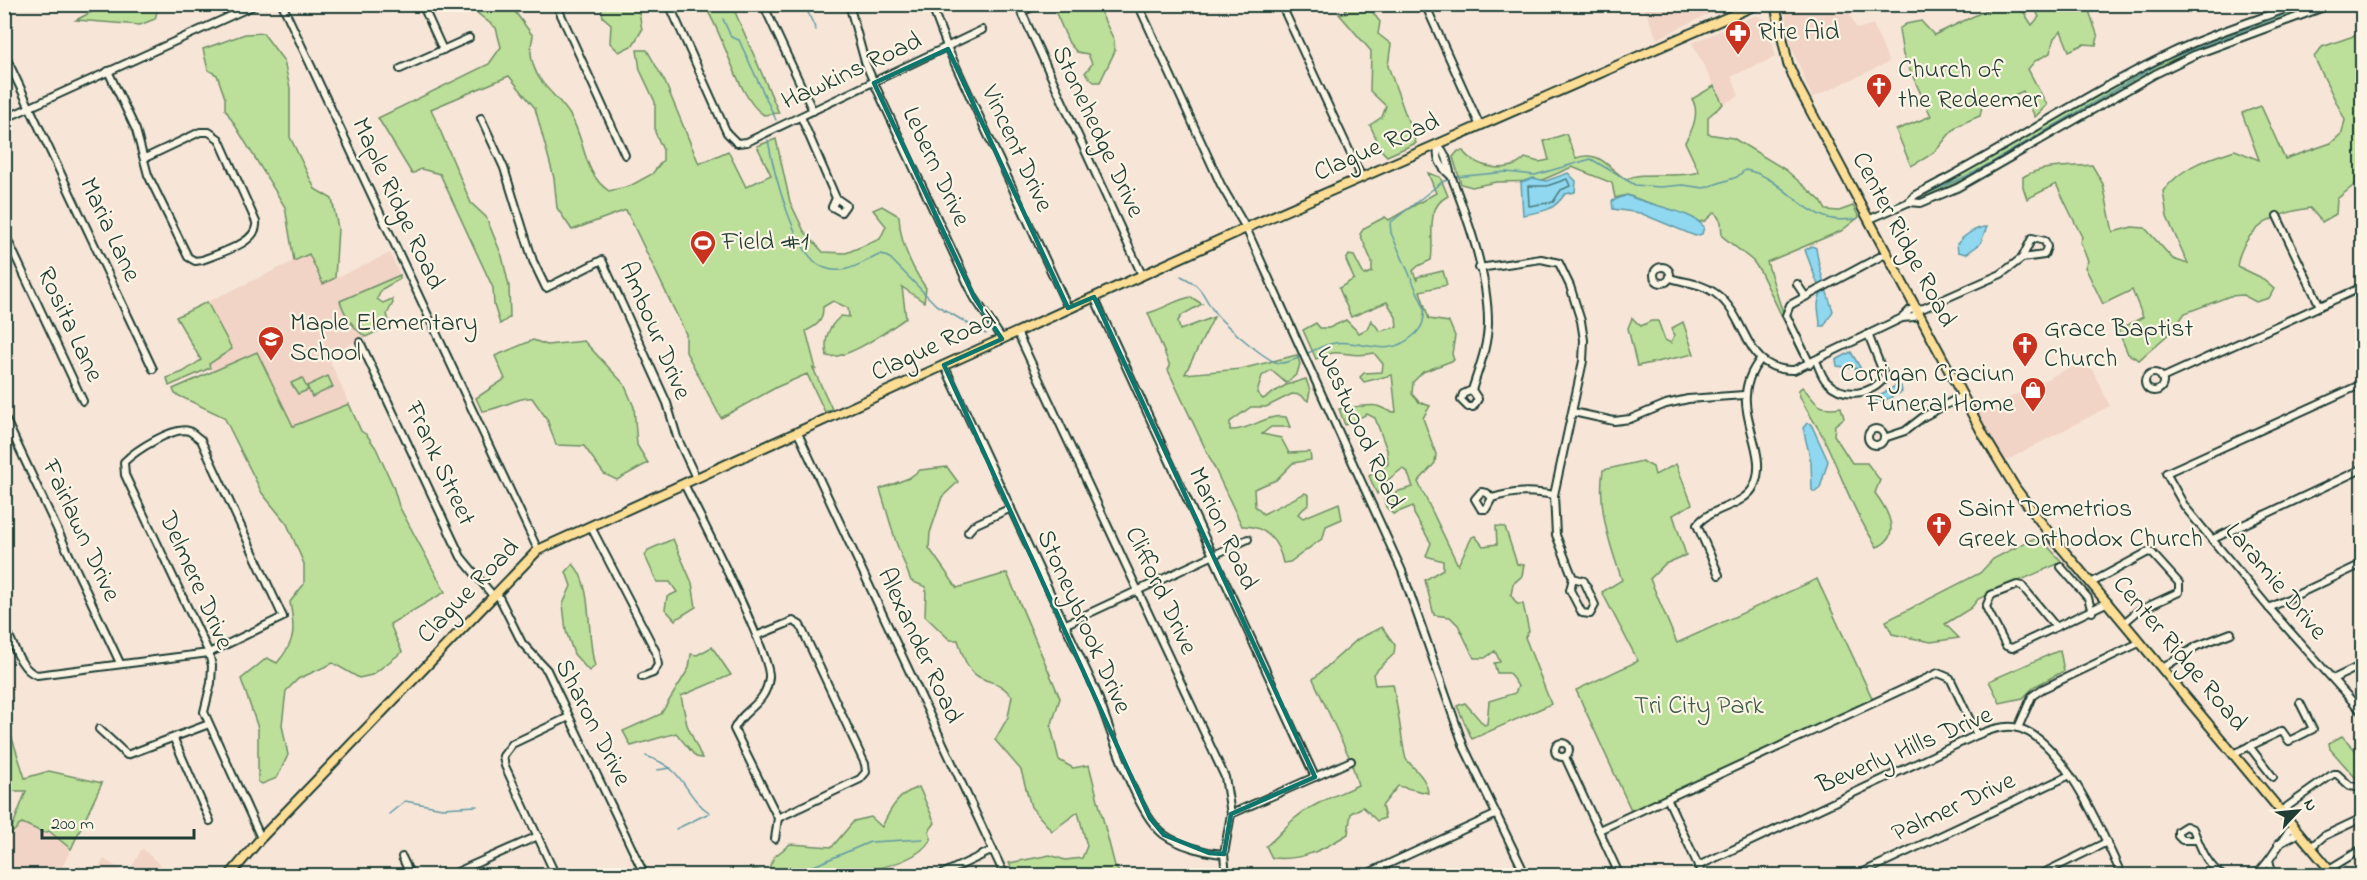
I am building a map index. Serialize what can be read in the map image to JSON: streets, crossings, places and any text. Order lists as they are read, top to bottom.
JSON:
{
  "streets": {
    "main road": ["Clague Road", "Center Ridge Road"],
    "street": [
      "Hawkins Road",
      "Stonehedge Drive",
      "Vincent Drive",
      "Lebern Drive",
      "Maple Ridge Road",
      "Maria Lane",
      "Rosita Lane",
      "Ambour Drive",
      "Westwood Road",
      "Frank Street",
      "Marion Road",
      "Fairlawn Drive",
      "Delmere Drive",
      "Laramie Drive",
      "Clifford Drive",
      "Stoneybrook Drive",
      "Alexander Road",
      "Sharon Drive",
      "Beverly Hills Drive",
      "Palmer Drive"
    ]
  },
  "crossings": [
    ["Hawkins Road", "Vincent Drive"],
    ["Hawkins Road", "Lebern Drive"],
    ["Stonehedge Drive", "Clague Road"],
    ["Clague Road", "Vincent Drive"],
    ["Clague Road", "Lebern Drive"],
    ["Clague Road", "Maple Ridge Road"],
    ["Clague Road", "Ambour Drive"],
    ["Clague Road", "Westwood Road"],
    ["Clague Road", "Frank Street"],
    ["Clague Road", "Marion Road"],
    ["Clague Road", "Delmere Drive"],
    ["Clague Road", "Clifford Drive"],
    ["Clague Road", "Stoneybrook Drive"],
    ["Clague Road", "Alexander Road"],
    ["Clague Road", "Sharon Drive"],
    ["Center Ridge Road", "Beverly Hills Drive"],
    ["Frank Street", "Sharon Drive"],
    ["Clifford Drive", "Stoneybrook Drive"]
  ],
  "parks": ["Tri City Park"],
  "places": {
    "pharmacy": ["Rite Aid"],
    "church": ["Church of the Redeemer", "Grace Baptist Church", "Saint Demetrios Greek Orthodox Church"],
    "sports": ["Field #1"],
    "school or university": ["Maple Elementary School"],
    "shop": ["Corrigan Craciun Funeral Home"]
  },
  "scale_bar": "200 m",
  "north": "top right"
}
